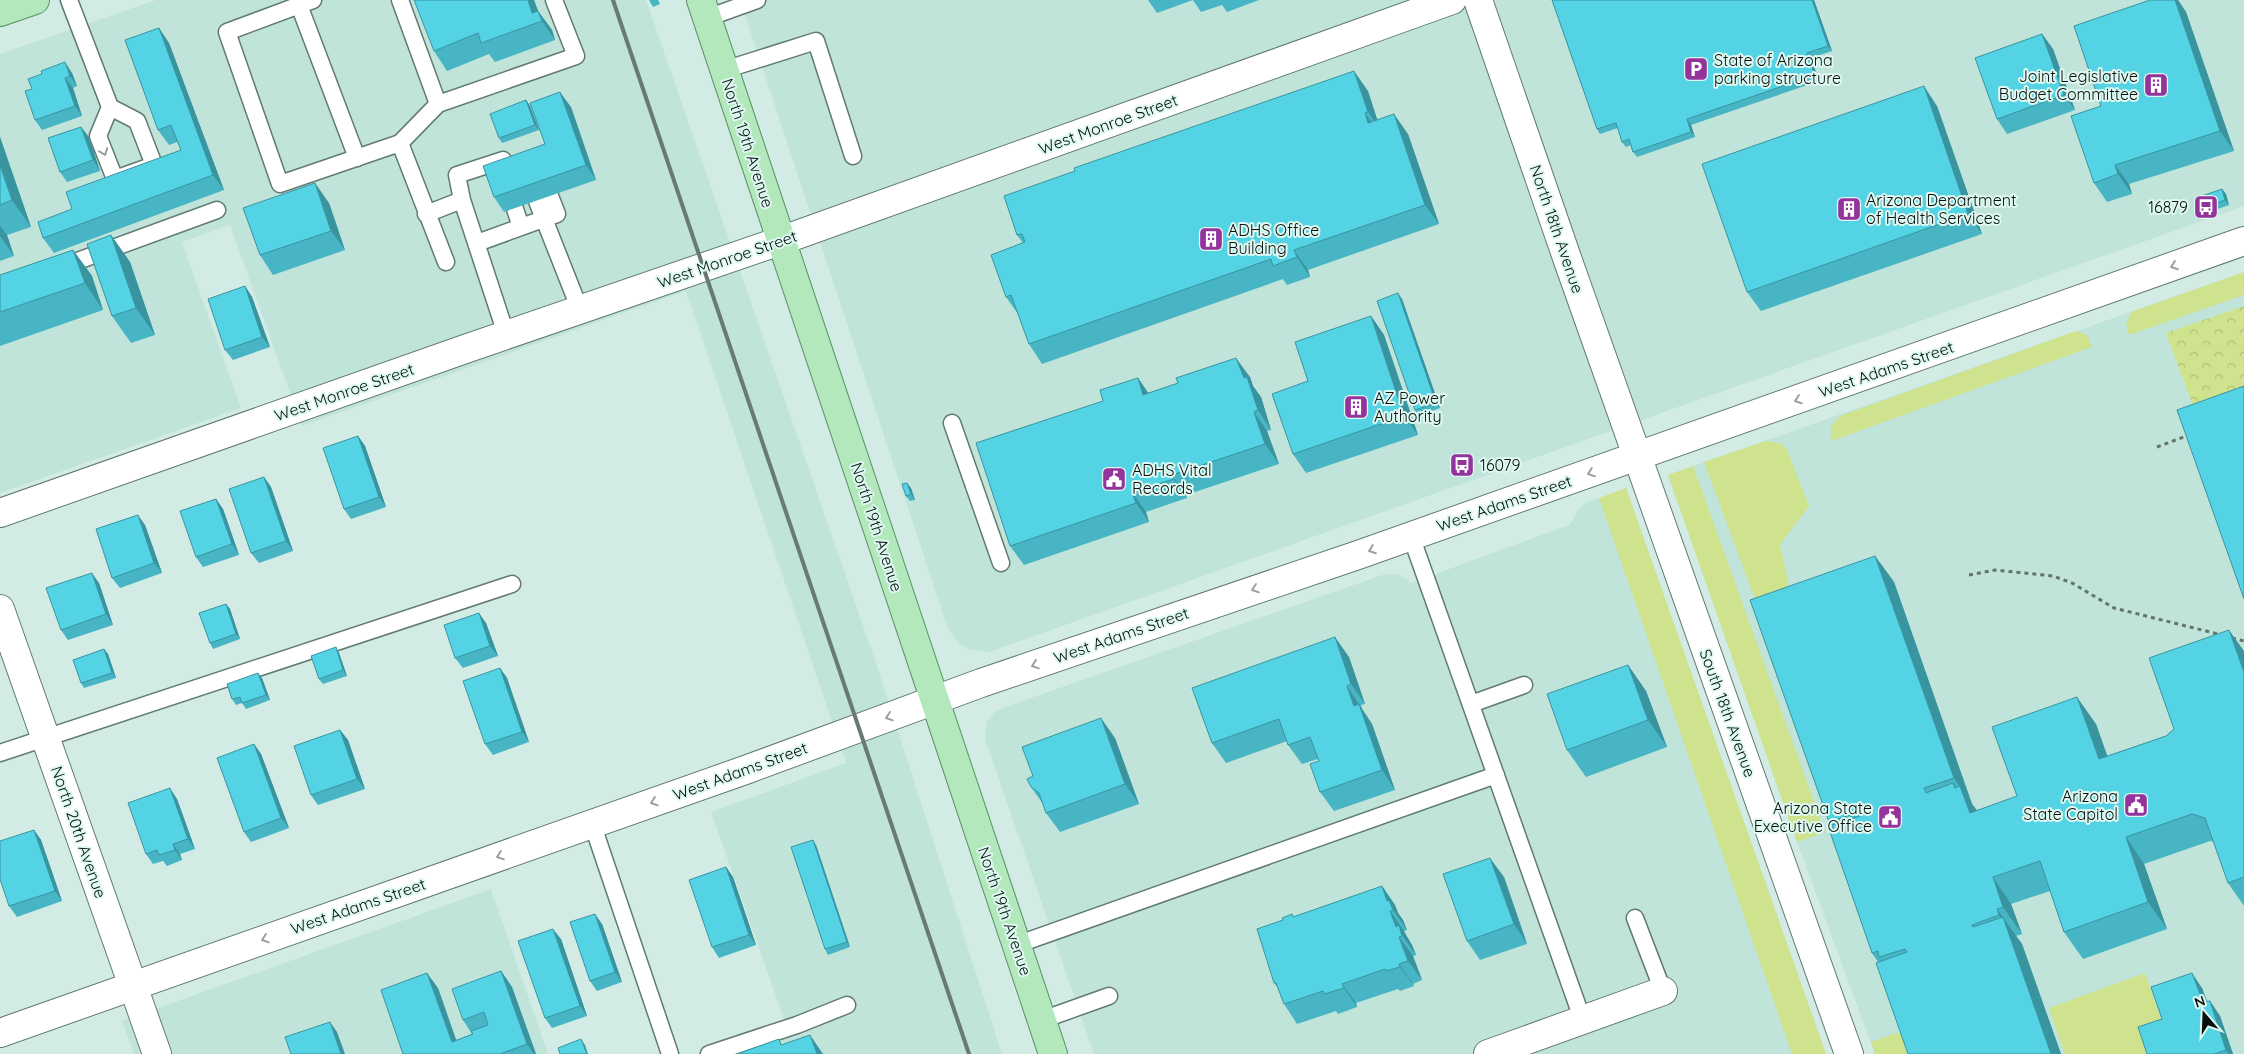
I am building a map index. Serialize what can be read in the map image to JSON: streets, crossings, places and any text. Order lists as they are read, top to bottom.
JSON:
{
  "streets": {
    "main road": ["North 19th Avenue"],
    "street": [
      "West Monroe Street",
      "North 18th Avenue",
      "West Adams Street",
      "South 18th Avenue",
      "North 20th Avenue"
    ]
  },
  "crossings": [
    ["West Monroe Street", "North 19th Avenue"],
    ["North 19th Avenue", "West Adams Street"],
    ["North 18th Avenue", "West Adams Street"],
    ["North 18th Avenue", "South 18th Avenue"],
    ["West Adams Street", "South 18th Avenue"],
    ["West Adams Street", "North 20th Avenue"]
  ],
  "one_way": ["West Adams Street"],
  "places": {
    "parking": ["State of Arizona parking structure"],
    "building": [
      "Joint Legislative Budget Committee",
      "Arizona Department of Health Services",
      "ADHS Office Building",
      "AZ Power Authority"
    ],
    "bus stop": ["16879", "16079"],
    "public building": ["ADHS Vital Records", "Arizona State Capitol", "Arizona State Executive Office"]
  },
  "north": "top"
}
